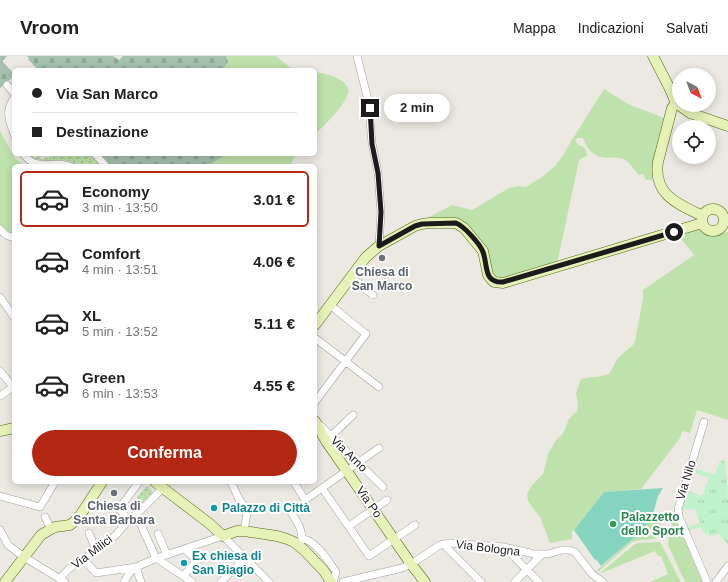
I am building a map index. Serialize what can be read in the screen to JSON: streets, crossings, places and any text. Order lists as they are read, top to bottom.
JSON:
{
  "streets": {
    "street": [
      "Via Arno",
      "Via Nilo",
      "Via Po",
      "Via Bologna",
      "Via Milici"
    ]
  },
  "crossings": [
    ["Via Arno", "Via Po"],
    ["Via Po", "Via Bologna"]
  ],
  "places": [
    "Chiesa di San Marco",
    "Chiesa di Santa Barbara",
    "Palazzo di Città",
    "Palazzetto dello Sport",
    "Ex chiesa di San Biagio"
  ],
  "north": "bottom right",
  "page": {
    "header": "Vroom",
    "nav": ["Mappa", "Indicazioni", "Salvati"],
    "banner": ["Via San Marco", "Destinazione"],
    "bubble": "2 min",
    "list": [
      {
        "name": "Economy",
        "note": "3 min · 13:50",
        "value": "3.01 €"
      },
      {
        "name": "Comfort",
        "note": "4 min · 13:51",
        "value": "4.06 €"
      },
      {
        "name": "XL",
        "note": "5 min · 13:52",
        "value": "5.11 €"
      },
      {
        "name": "Green",
        "note": "6 min · 13:53",
        "value": "4.55 €"
      }
    ],
    "buttons": "Conferma"
  }
}
